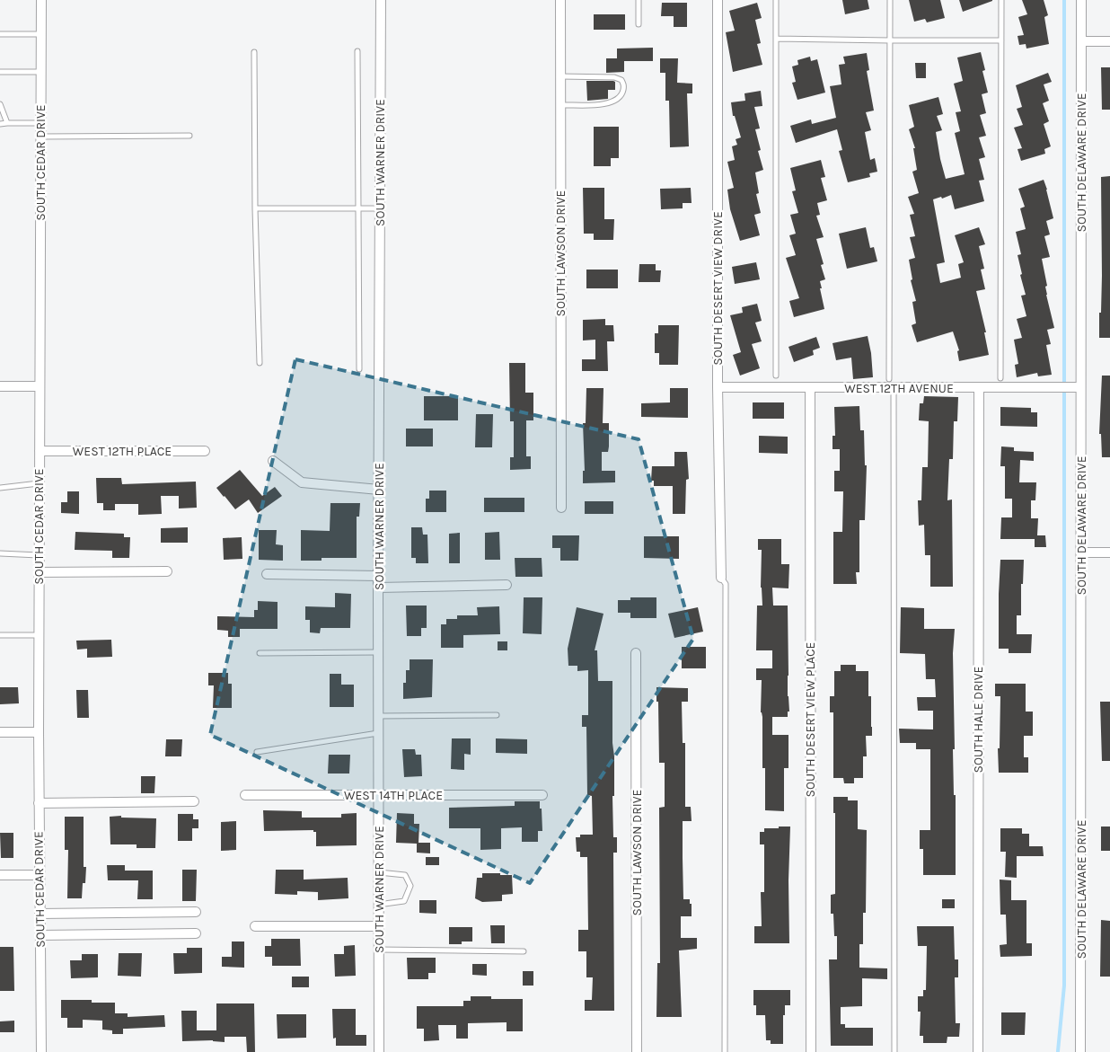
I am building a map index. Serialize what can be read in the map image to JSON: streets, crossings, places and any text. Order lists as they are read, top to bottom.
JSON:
{
  "streets": {
    "street": [
      "SOUTH CEDAR DRIVE",
      "SOUTH WARNER DRIVE",
      "SOUTH DELAWARE DRIVE",
      "SOUTH LAWSON DRIVE",
      "SOUTH DESERT VIEW DRIVE",
      "WEST 12TH AVENUE",
      "WEST 12TH PLACE",
      "SOUTH DESERT VIEW PLACE",
      "SOUTH HALE DRIVE",
      "WEST 14TH PLACE"
    ]
  },
  "crossings": [
    ["SOUTH CEDAR DRIVE", "WEST 12TH PLACE"],
    ["SOUTH WARNER DRIVE", "WEST 14TH PLACE"],
    ["SOUTH DELAWARE DRIVE", "WEST 12TH AVENUE"],
    ["SOUTH DESERT VIEW DRIVE", "WEST 12TH AVENUE"],
    ["WEST 12TH AVENUE", "SOUTH DESERT VIEW PLACE"],
    ["WEST 12TH AVENUE", "SOUTH HALE DRIVE"]
  ]
}
